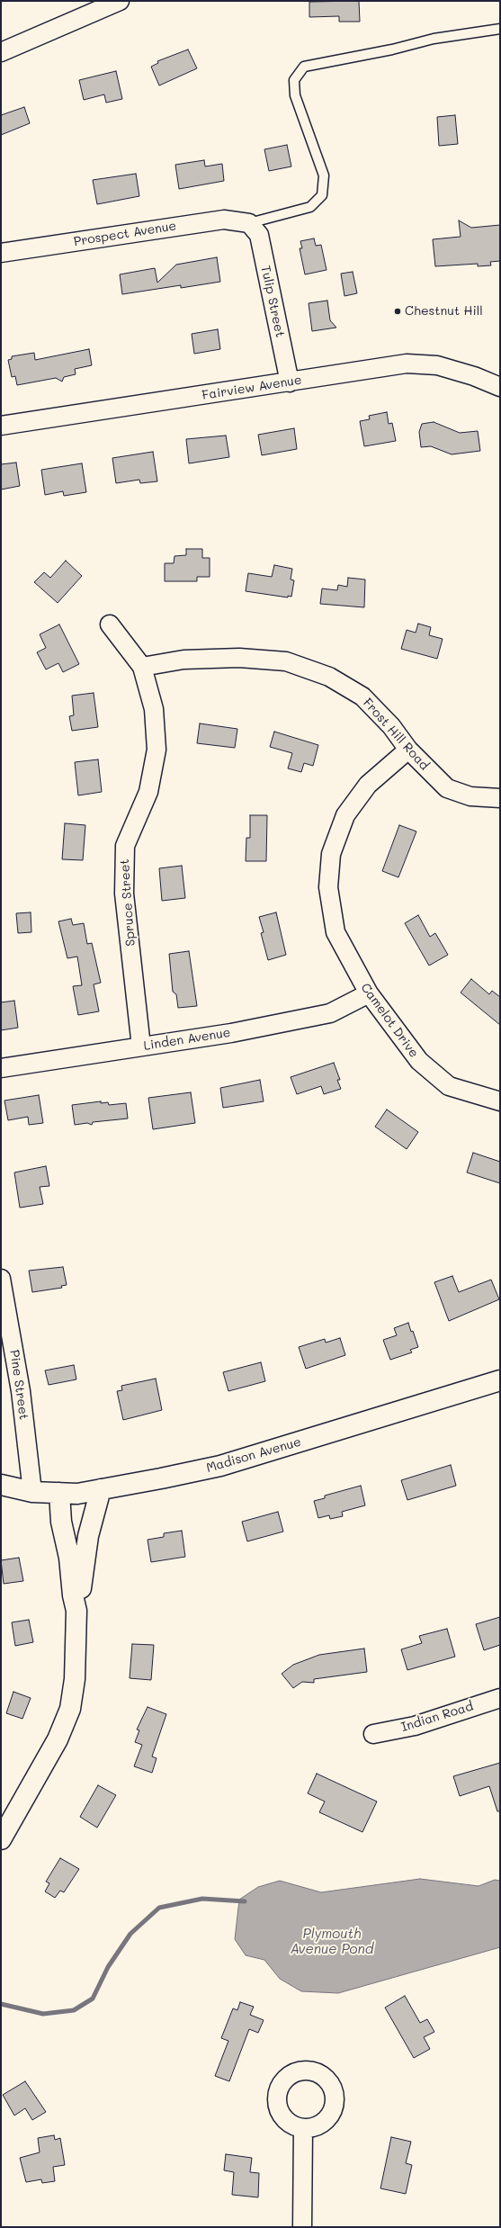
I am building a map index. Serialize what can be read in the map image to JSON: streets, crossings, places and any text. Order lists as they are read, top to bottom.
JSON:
{
  "streets": {
    "street": [
      "Prospect Avenue",
      "Tulip Street",
      "Fairview Avenue",
      "Frost Hill Road",
      "Spruce Street",
      "Camelot Drive",
      "Linden Avenue",
      "Pine Street",
      "Madison Avenue",
      "Indian Road"
    ]
  },
  "crossings": [
    ["Prospect Avenue", "Tulip Street"],
    ["Tulip Street", "Fairview Avenue"],
    ["Frost Hill Road", "Spruce Street"],
    ["Frost Hill Road", "Camelot Drive"],
    ["Spruce Street", "Linden Avenue"],
    ["Camelot Drive", "Linden Avenue"],
    ["Pine Street", "Madison Avenue"]
  ],
  "water": ["Plymouth Avenue Pond"],
  "places": ["Chestnut Hill"]
}
